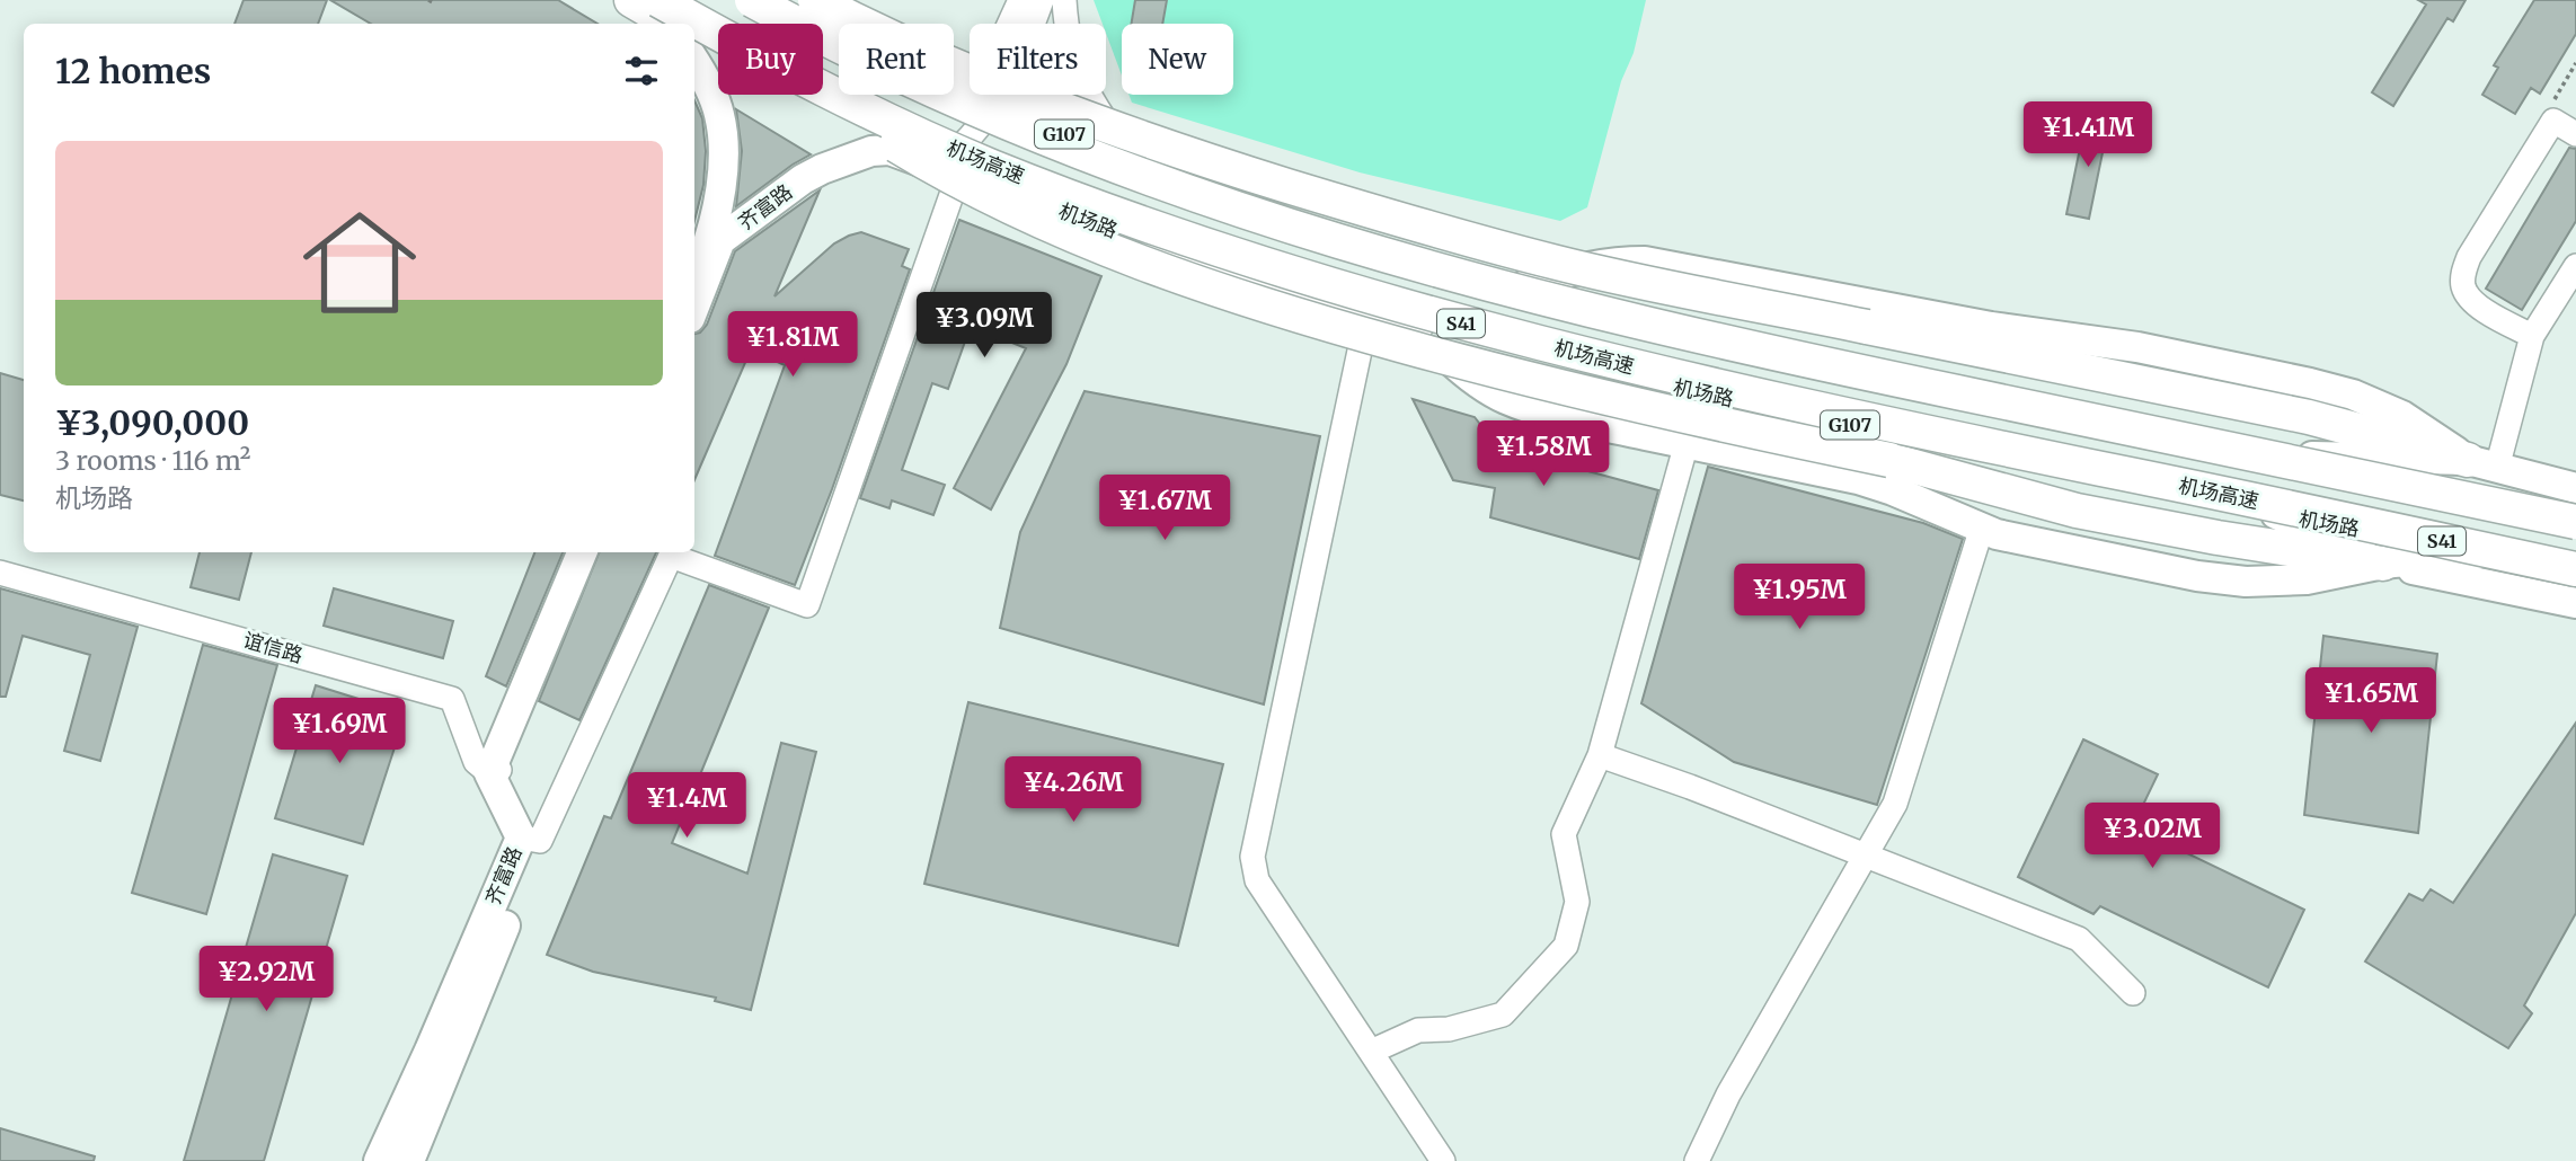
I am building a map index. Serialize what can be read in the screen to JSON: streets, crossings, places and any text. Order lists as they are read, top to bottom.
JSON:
{
  "streets": {
    "highway": [
      "G107",
      "机场高速",
      "机场路",
      "S41"
    ],
    "main road": ["齐富路"],
    "street": ["谊信路"]
  },
  "crossings": [
    ["齐富路", "机场路"],
    ["齐富路", "谊信路"]
  ],
  "page": {
    "chip": [
      "Buy",
      "Rent",
      "Filters",
      "New"
    ],
    "heading": "12 homes",
    "price": [
      "¥1.41M",
      "¥3.09M",
      "¥1.81M",
      "¥1.58M",
      "¥1.67M",
      "¥1.95M",
      "¥1.65M",
      "¥1.69M",
      "¥4.26M",
      "¥1.4M",
      "¥3.02M",
      "¥2.92M"
    ],
    "list": [
      {
        "name": "¥3,090,000",
        "note": "3 rooms · 116 m² · 机场路"
      }
    ]
  }
}
